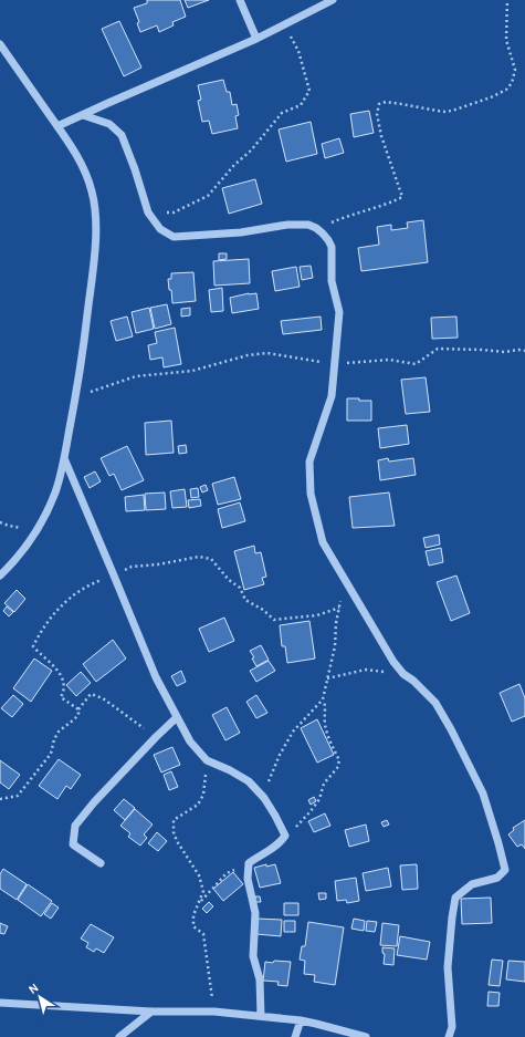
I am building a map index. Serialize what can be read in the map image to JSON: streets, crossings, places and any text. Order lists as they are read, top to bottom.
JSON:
{
  "north": "top left"
}
